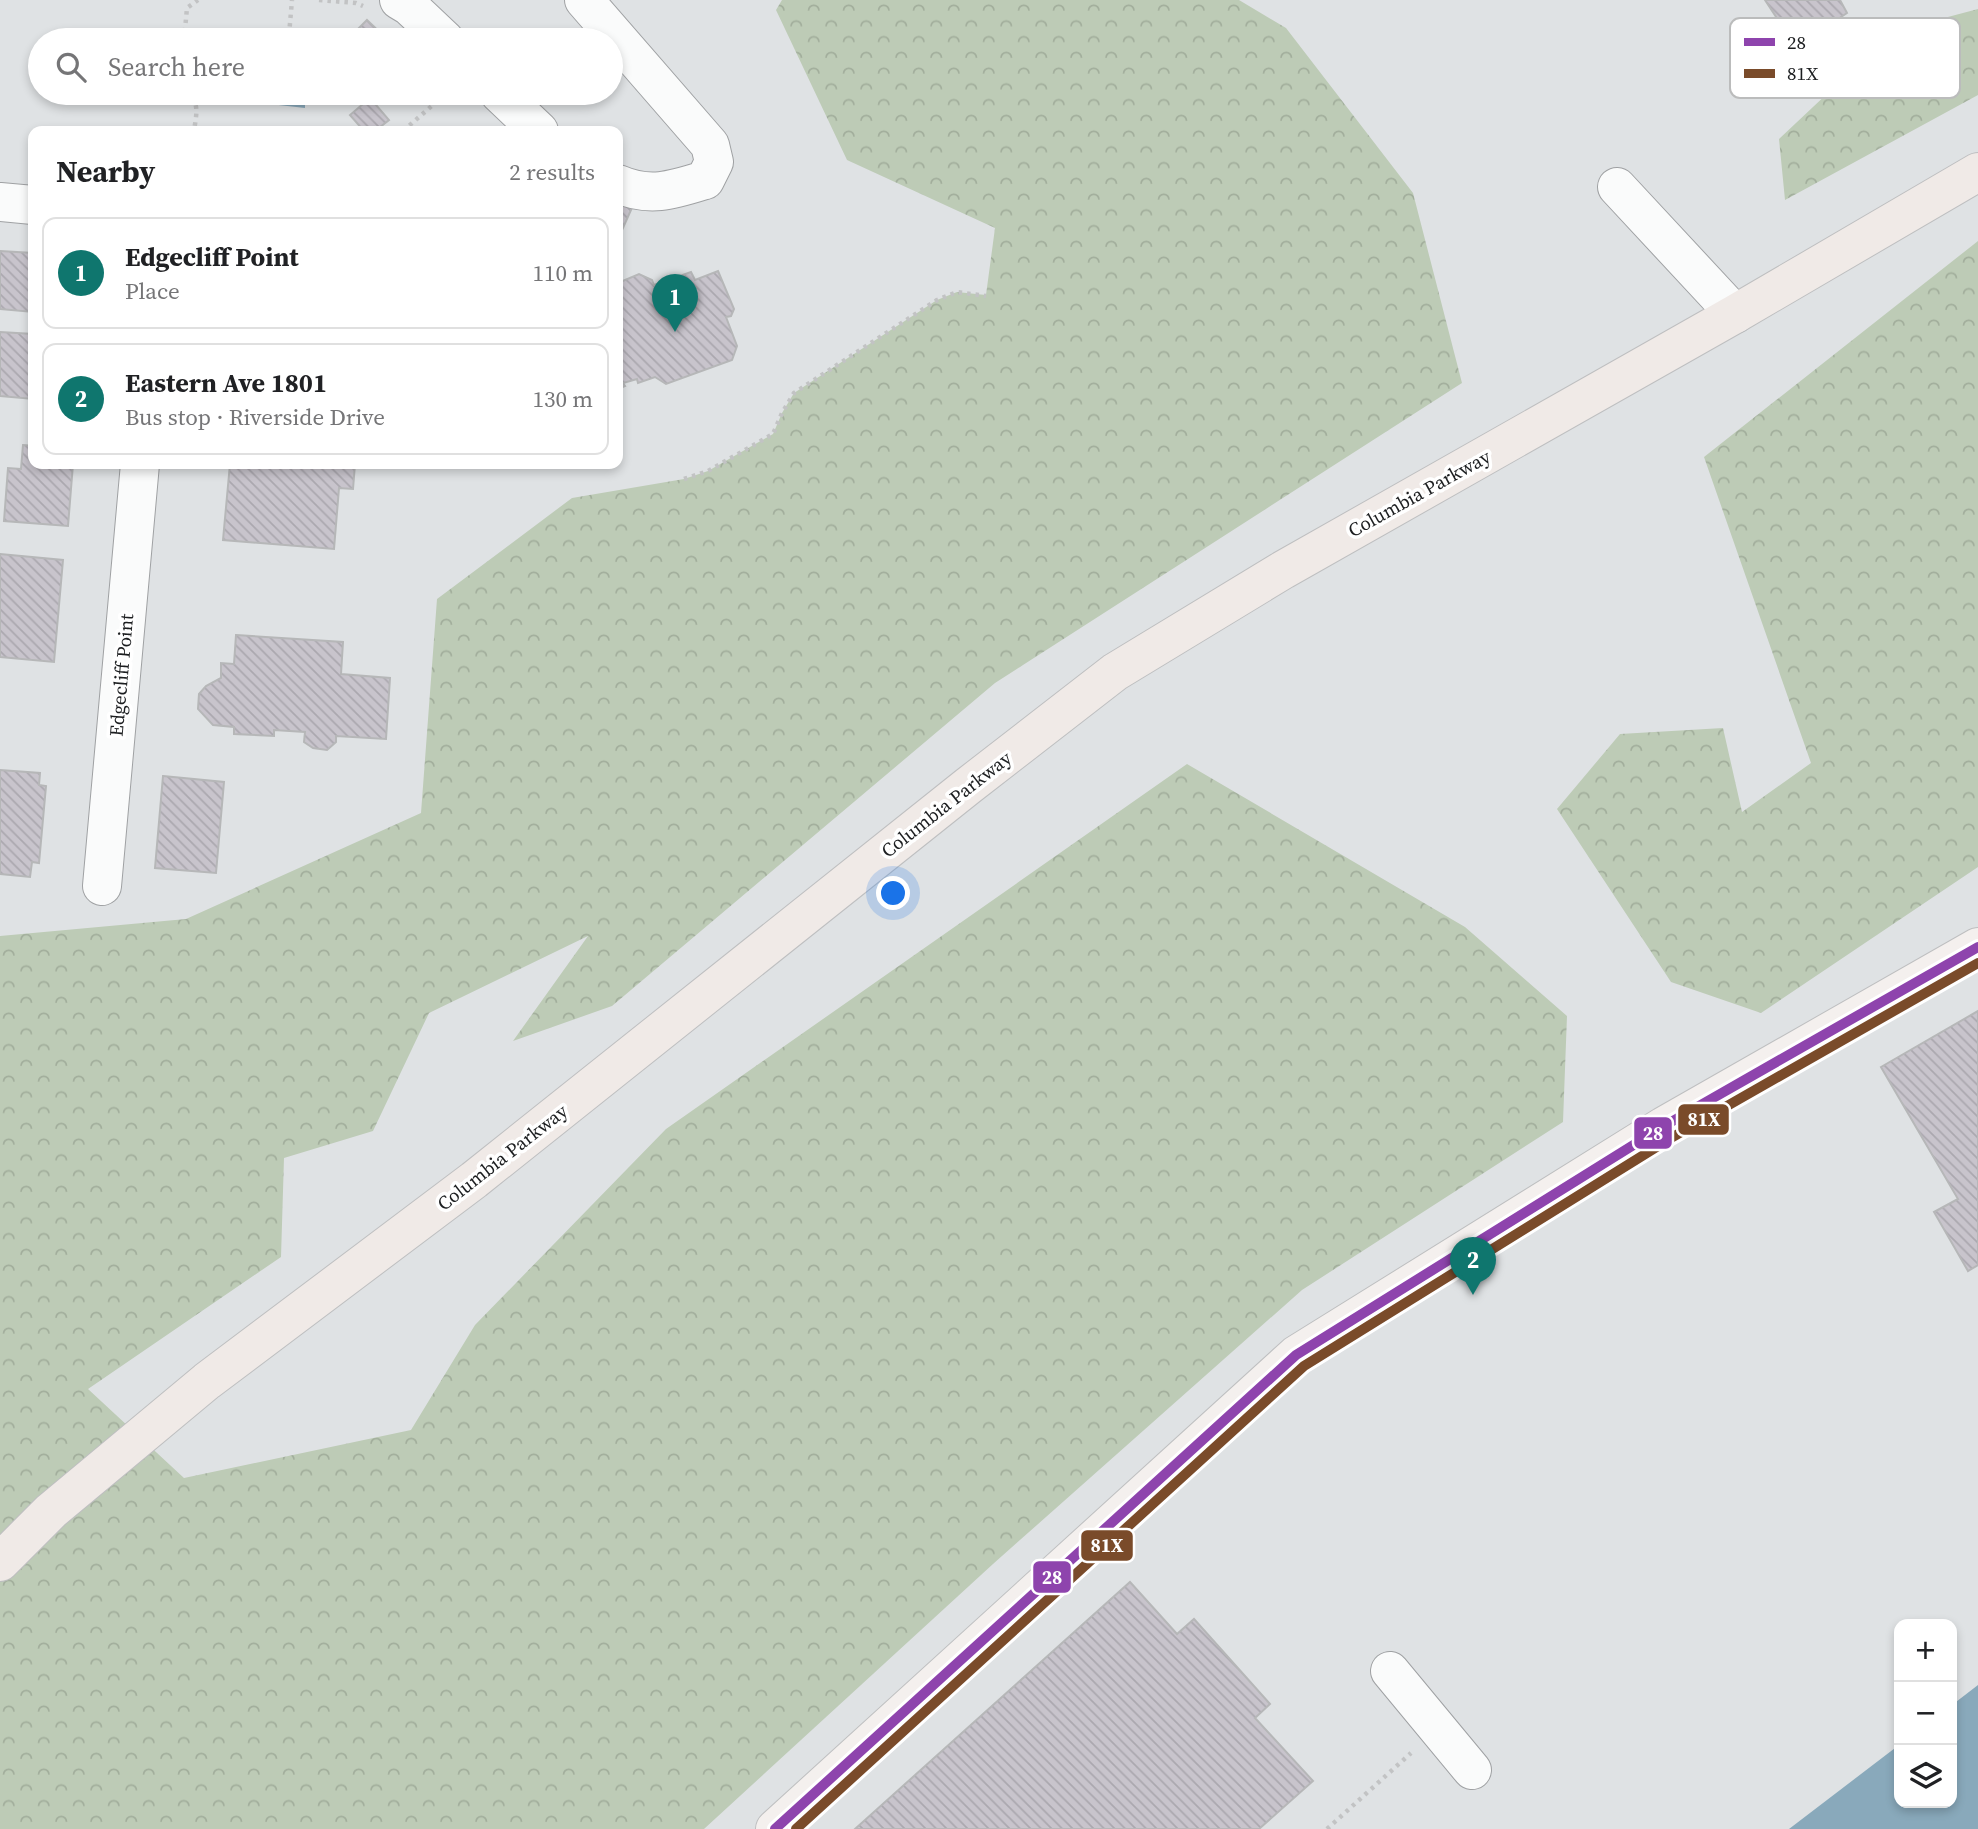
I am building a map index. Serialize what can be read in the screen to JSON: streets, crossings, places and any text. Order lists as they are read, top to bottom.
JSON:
{
  "streets": {
    "highway": ["Columbia Parkway"],
    "street": ["Edgecliff Point"]
  },
  "lines": ["transit line 28", "transit line 81X"],
  "legend": ["28", "81X"],
  "page": {
    "search": "Search here",
    "heading": ["Nearby", "2 results"],
    "list": [
      {
        "mark": "1",
        "name": "Edgecliff Point",
        "note": "Place",
        "value": "110 m"
      },
      {
        "mark": "2",
        "name": "Eastern Ave 1801",
        "note": "Bus stop · Riverside Drive",
        "value": "130 m"
      }
    ],
    "pins": ["1", "2"],
    "map_buttons": ["+", "−"]
  }
}
